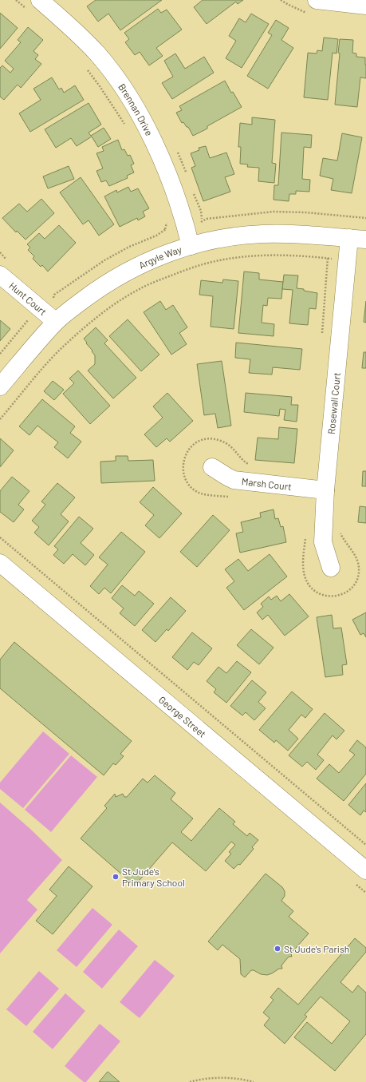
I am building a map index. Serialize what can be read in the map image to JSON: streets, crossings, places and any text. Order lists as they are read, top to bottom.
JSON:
{
  "streets": {
    "street": [
      "Brennan Drive",
      "Argyle Way",
      "Hunt Court",
      "Rosewall Court",
      "Marsh Court",
      "George Street"
    ]
  },
  "crossings": [
    ["Brennan Drive", "Argyle Way"],
    ["Argyle Way", "Hunt Court"],
    ["Argyle Way", "Rosewall Court"],
    ["Rosewall Court", "Marsh Court"]
  ],
  "places": ["St Jude's Primary School", "St Jude's Parish"]
}
